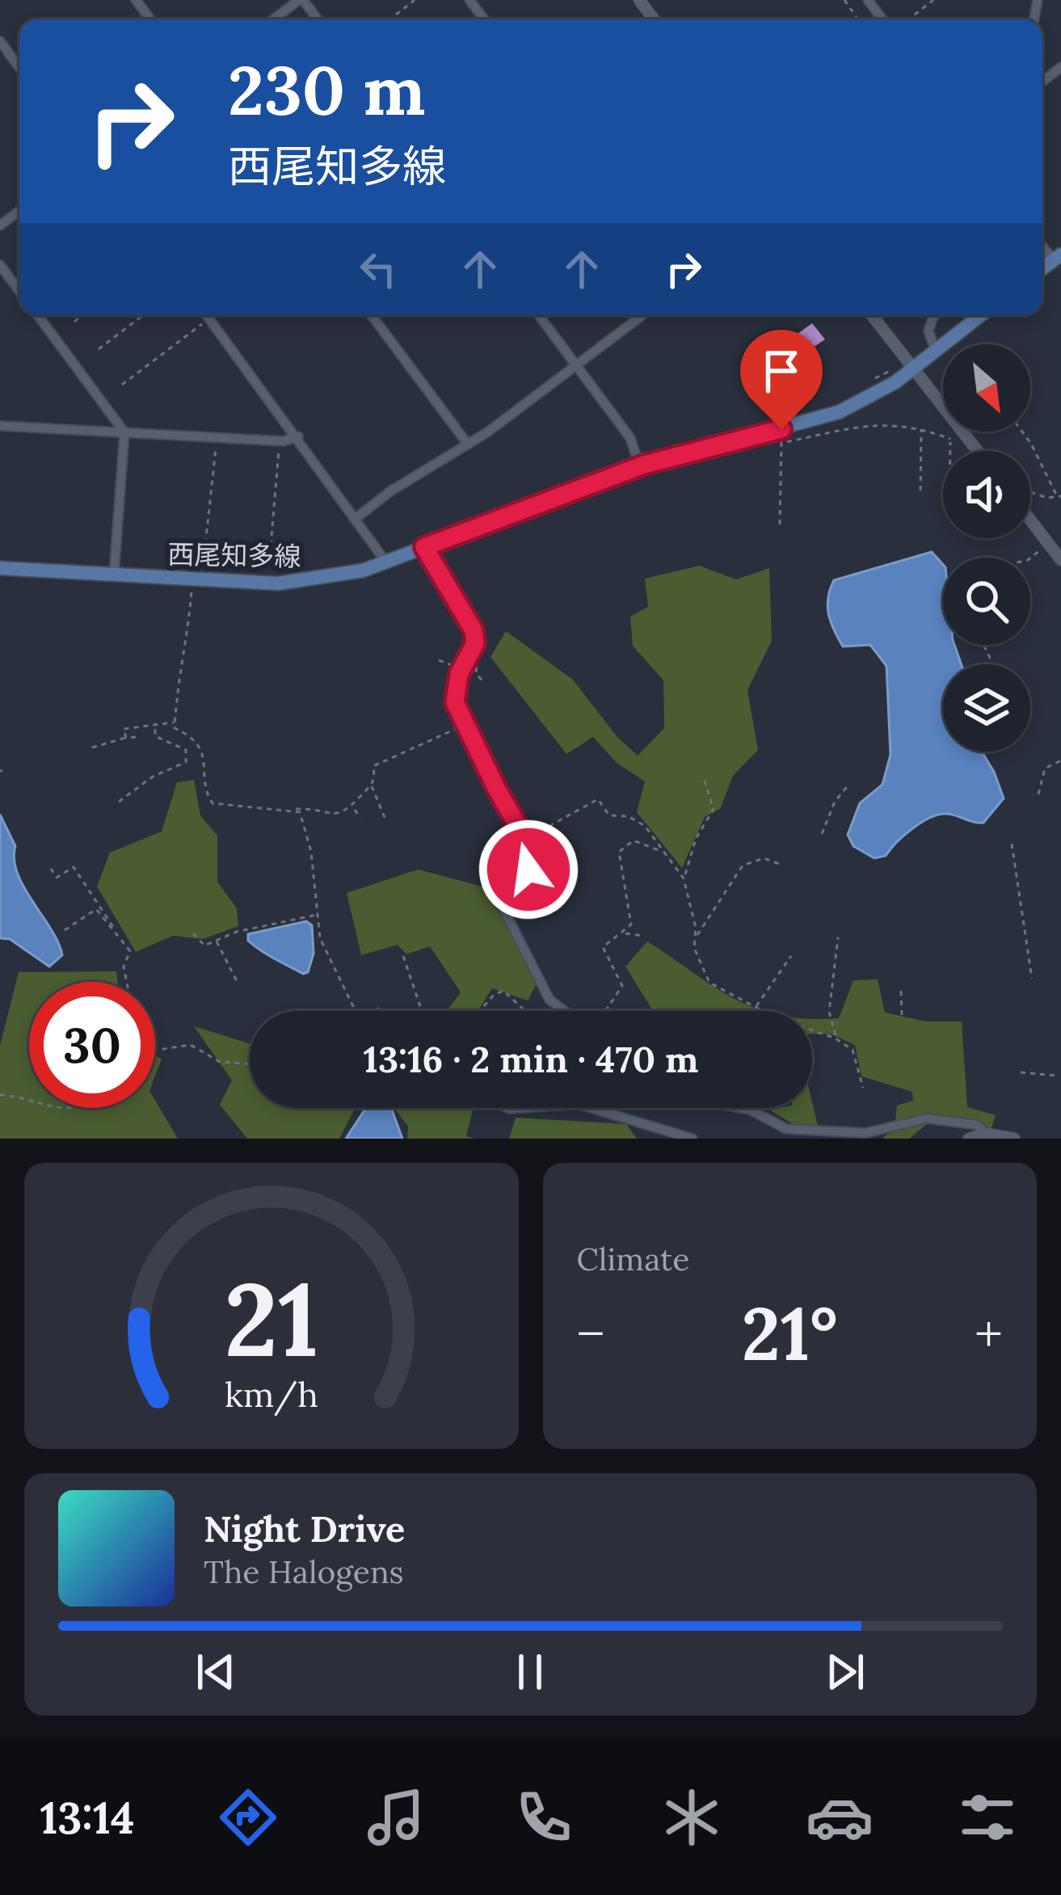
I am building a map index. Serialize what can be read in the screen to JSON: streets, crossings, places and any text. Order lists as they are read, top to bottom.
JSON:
{
  "streets": {
    "main road": ["西尾知多線"]
  },
  "north": "bottom right",
  "page": {
    "turn": ["230 m", "西尾知多線"],
    "limit": "30",
    "trip": "13:16 · 2 min · 470 m",
    "tile": "Climate",
    "heat": ["−", "21°", "+"],
    "song": ["Night Drive", "The Halogens"],
    "tabs": "13:14",
    "gauge": ["21", "km/h"]
  }
}
